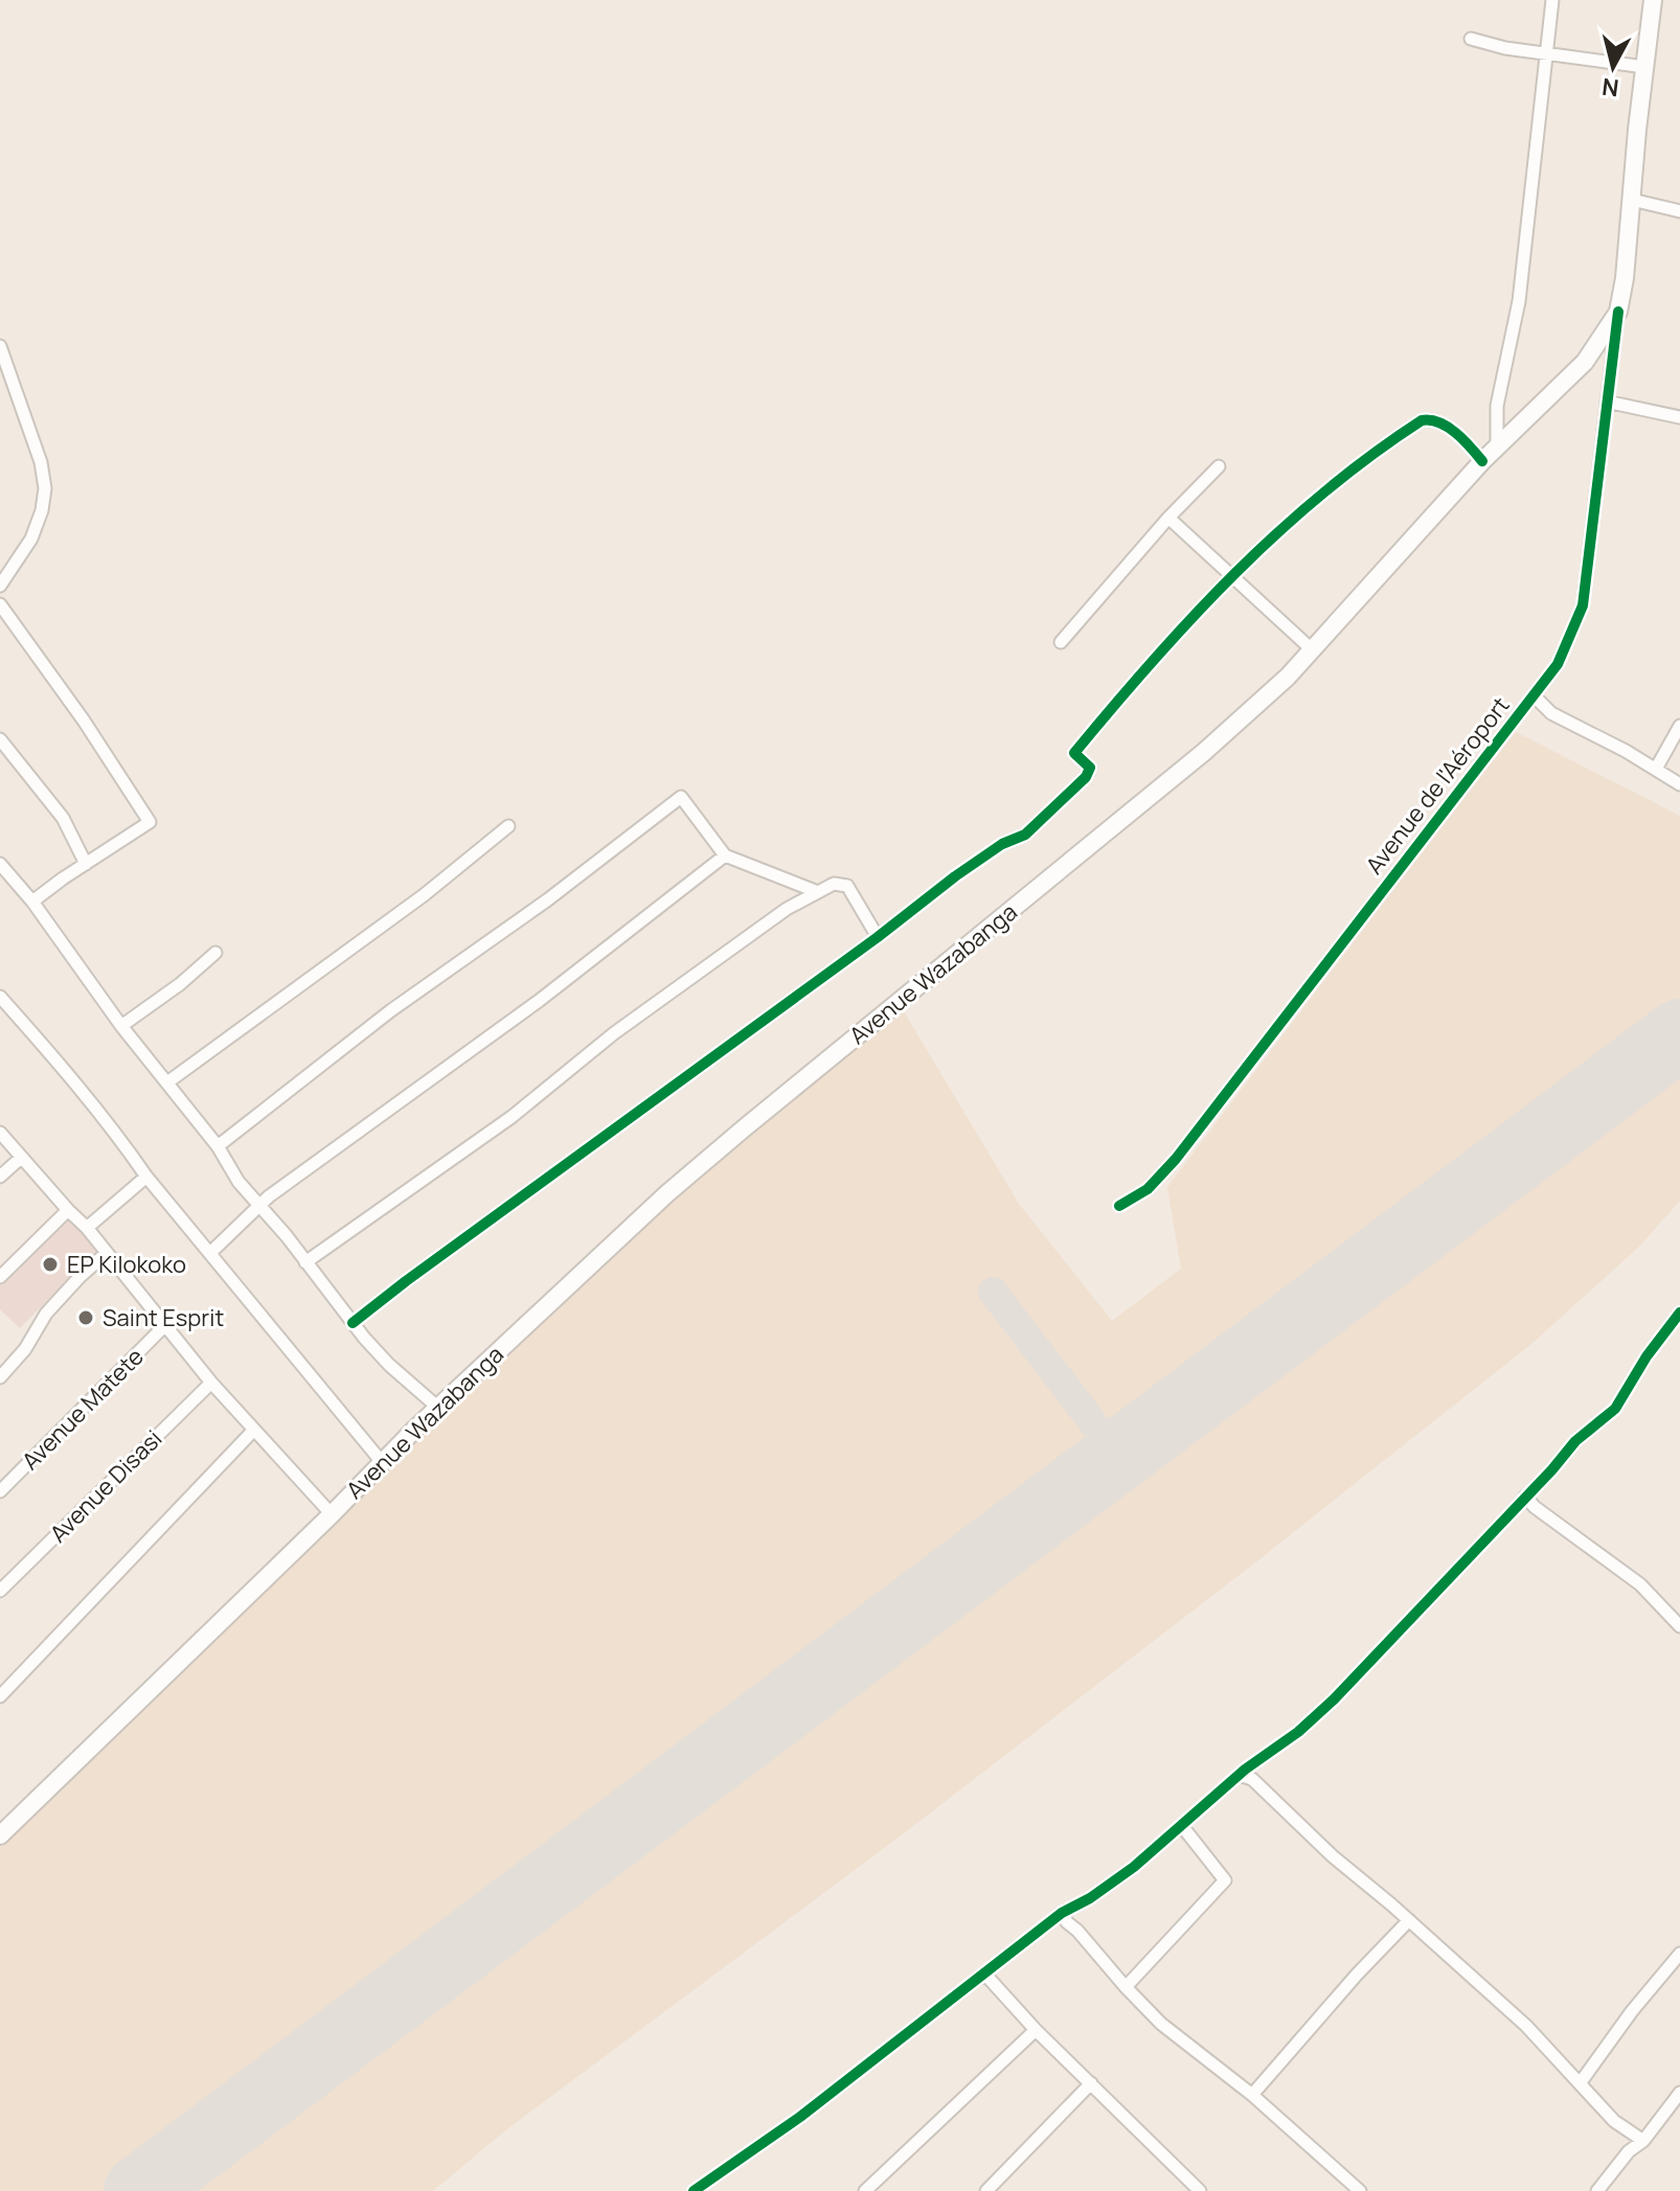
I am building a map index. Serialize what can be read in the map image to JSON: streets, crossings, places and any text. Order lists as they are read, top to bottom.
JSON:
{
  "streets": {
    "main road": ["Avenue Wazabanga"],
    "street": ["Avenue de l'Aéroport", "Avenue Matete", "Avenue Disasi"]
  },
  "crossings": [
    ["Avenue de l'Aéroport", "Avenue Wazabanga"]
  ],
  "places": ["EP Kilokoko", "Saint Esprit"],
  "north": "bottom"
}
